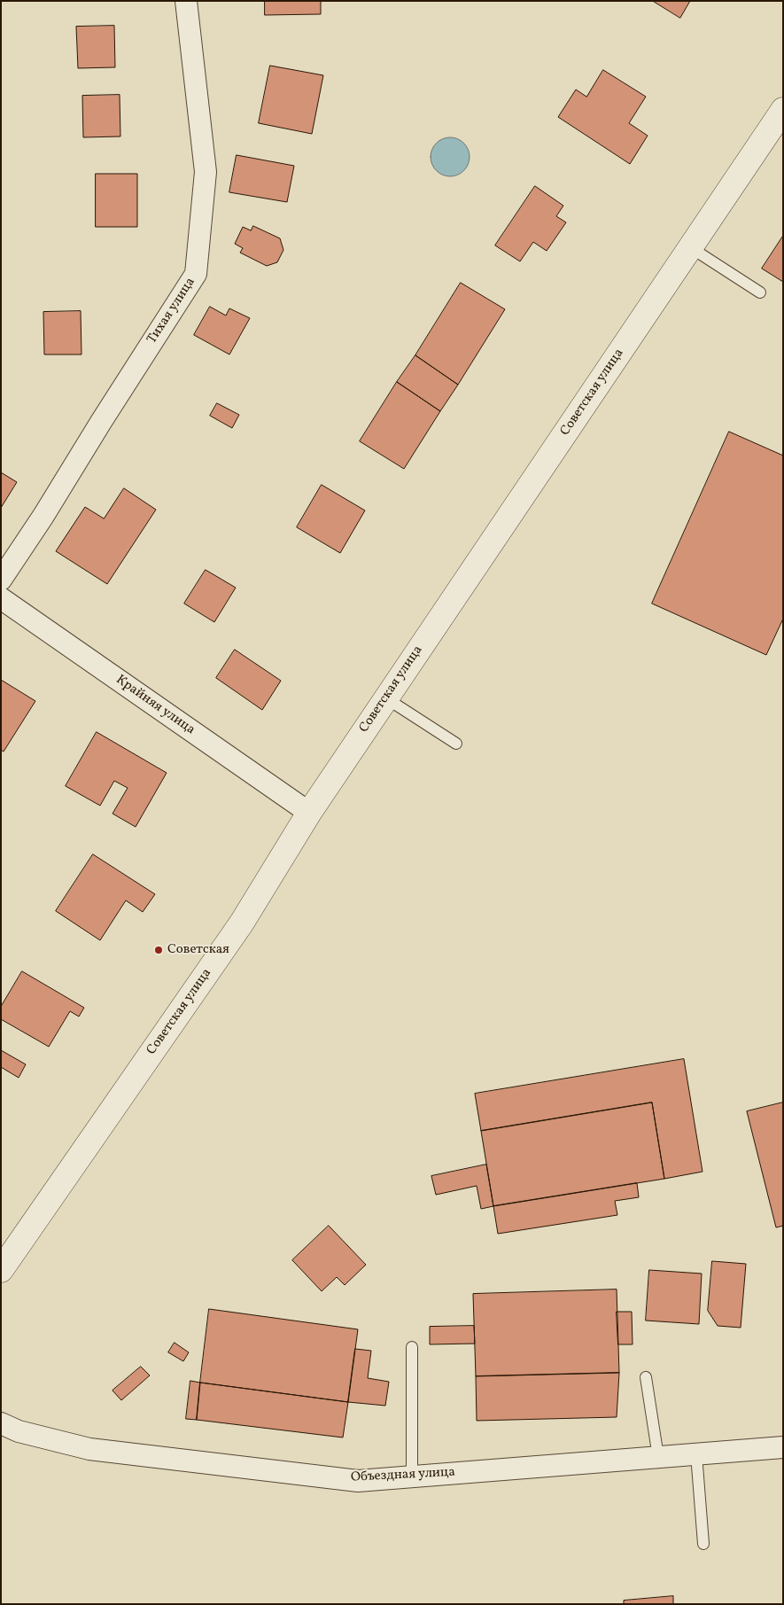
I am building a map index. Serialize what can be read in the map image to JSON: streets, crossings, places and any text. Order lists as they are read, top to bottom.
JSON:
{
  "streets": {
    "street": [
      "Тихая улица",
      "Советская улица",
      "Крайняя улица",
      "Объездная улица"
    ]
  },
  "crossings": [
    ["Советская улица", "Крайняя улица"]
  ],
  "places": ["Советская"]
}
